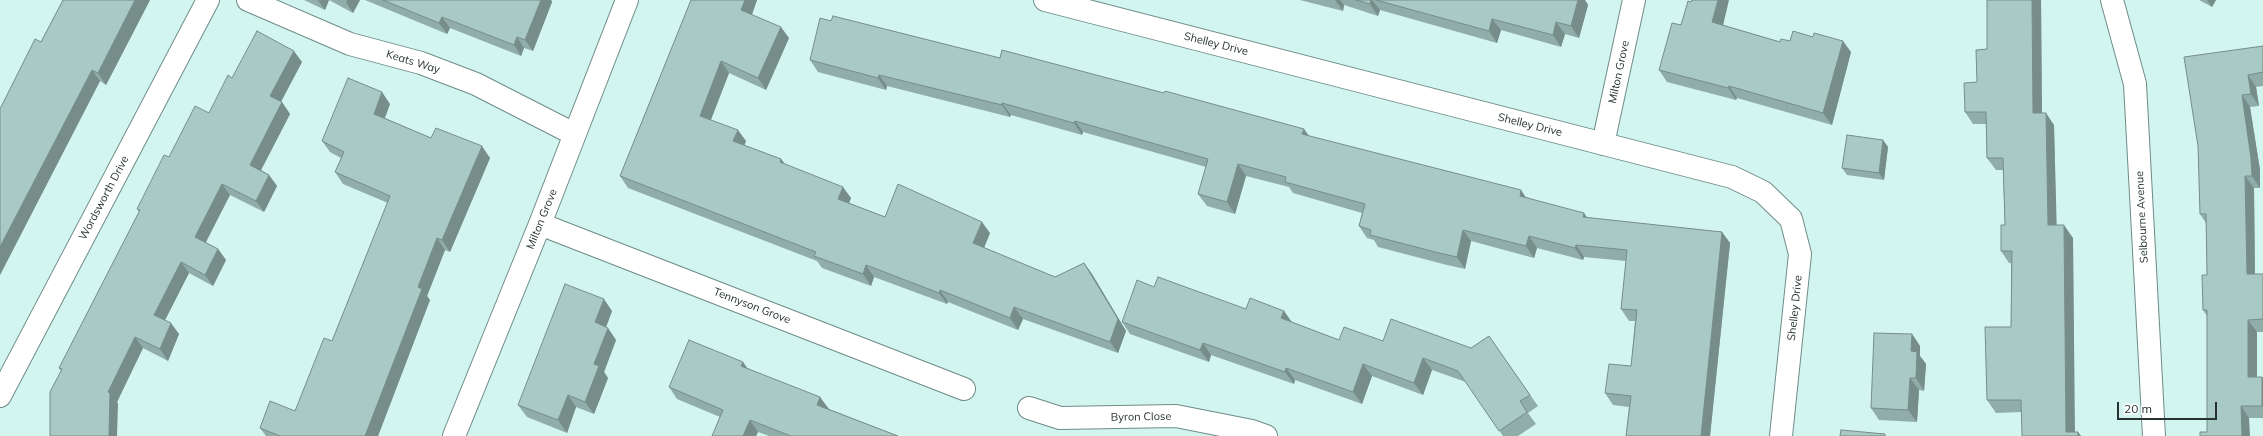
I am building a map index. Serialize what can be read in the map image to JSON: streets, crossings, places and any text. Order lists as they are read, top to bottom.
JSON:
{
  "streets": {
    "street": [
      "Shelley Drive",
      "Keats Way",
      "Milton Grove",
      "Wordsworth Drive",
      "Selbourne Avenue",
      "Tennyson Grove",
      "Byron Close"
    ]
  },
  "crossings": [
    ["Shelley Drive", "Milton Grove"],
    ["Keats Way", "Milton Grove"],
    ["Milton Grove", "Tennyson Grove"]
  ],
  "scale_bar": "20 m"
}
